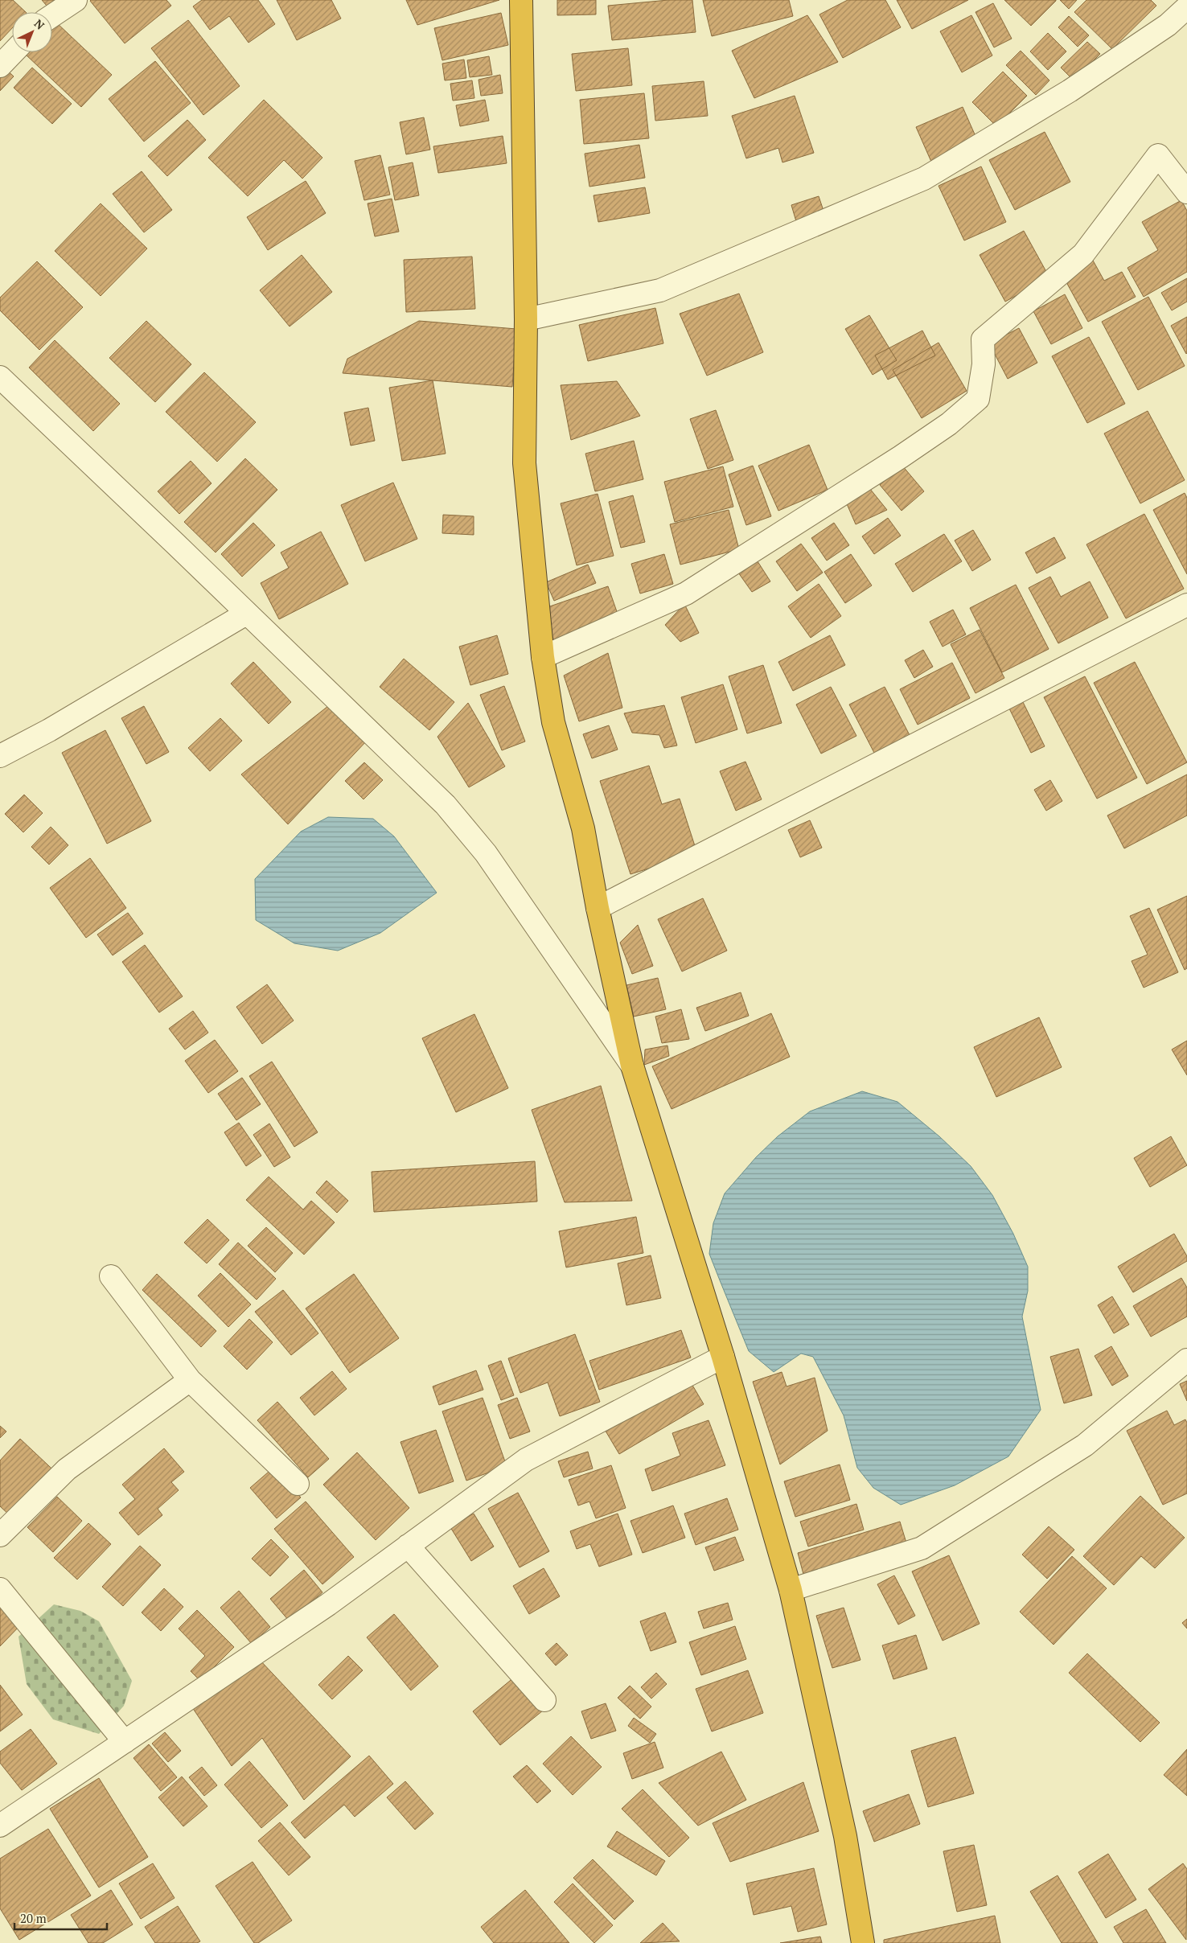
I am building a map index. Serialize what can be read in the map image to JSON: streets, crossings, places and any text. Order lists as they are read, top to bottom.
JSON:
{
  "scale_bar": "20 m",
  "north": "top right"
}
